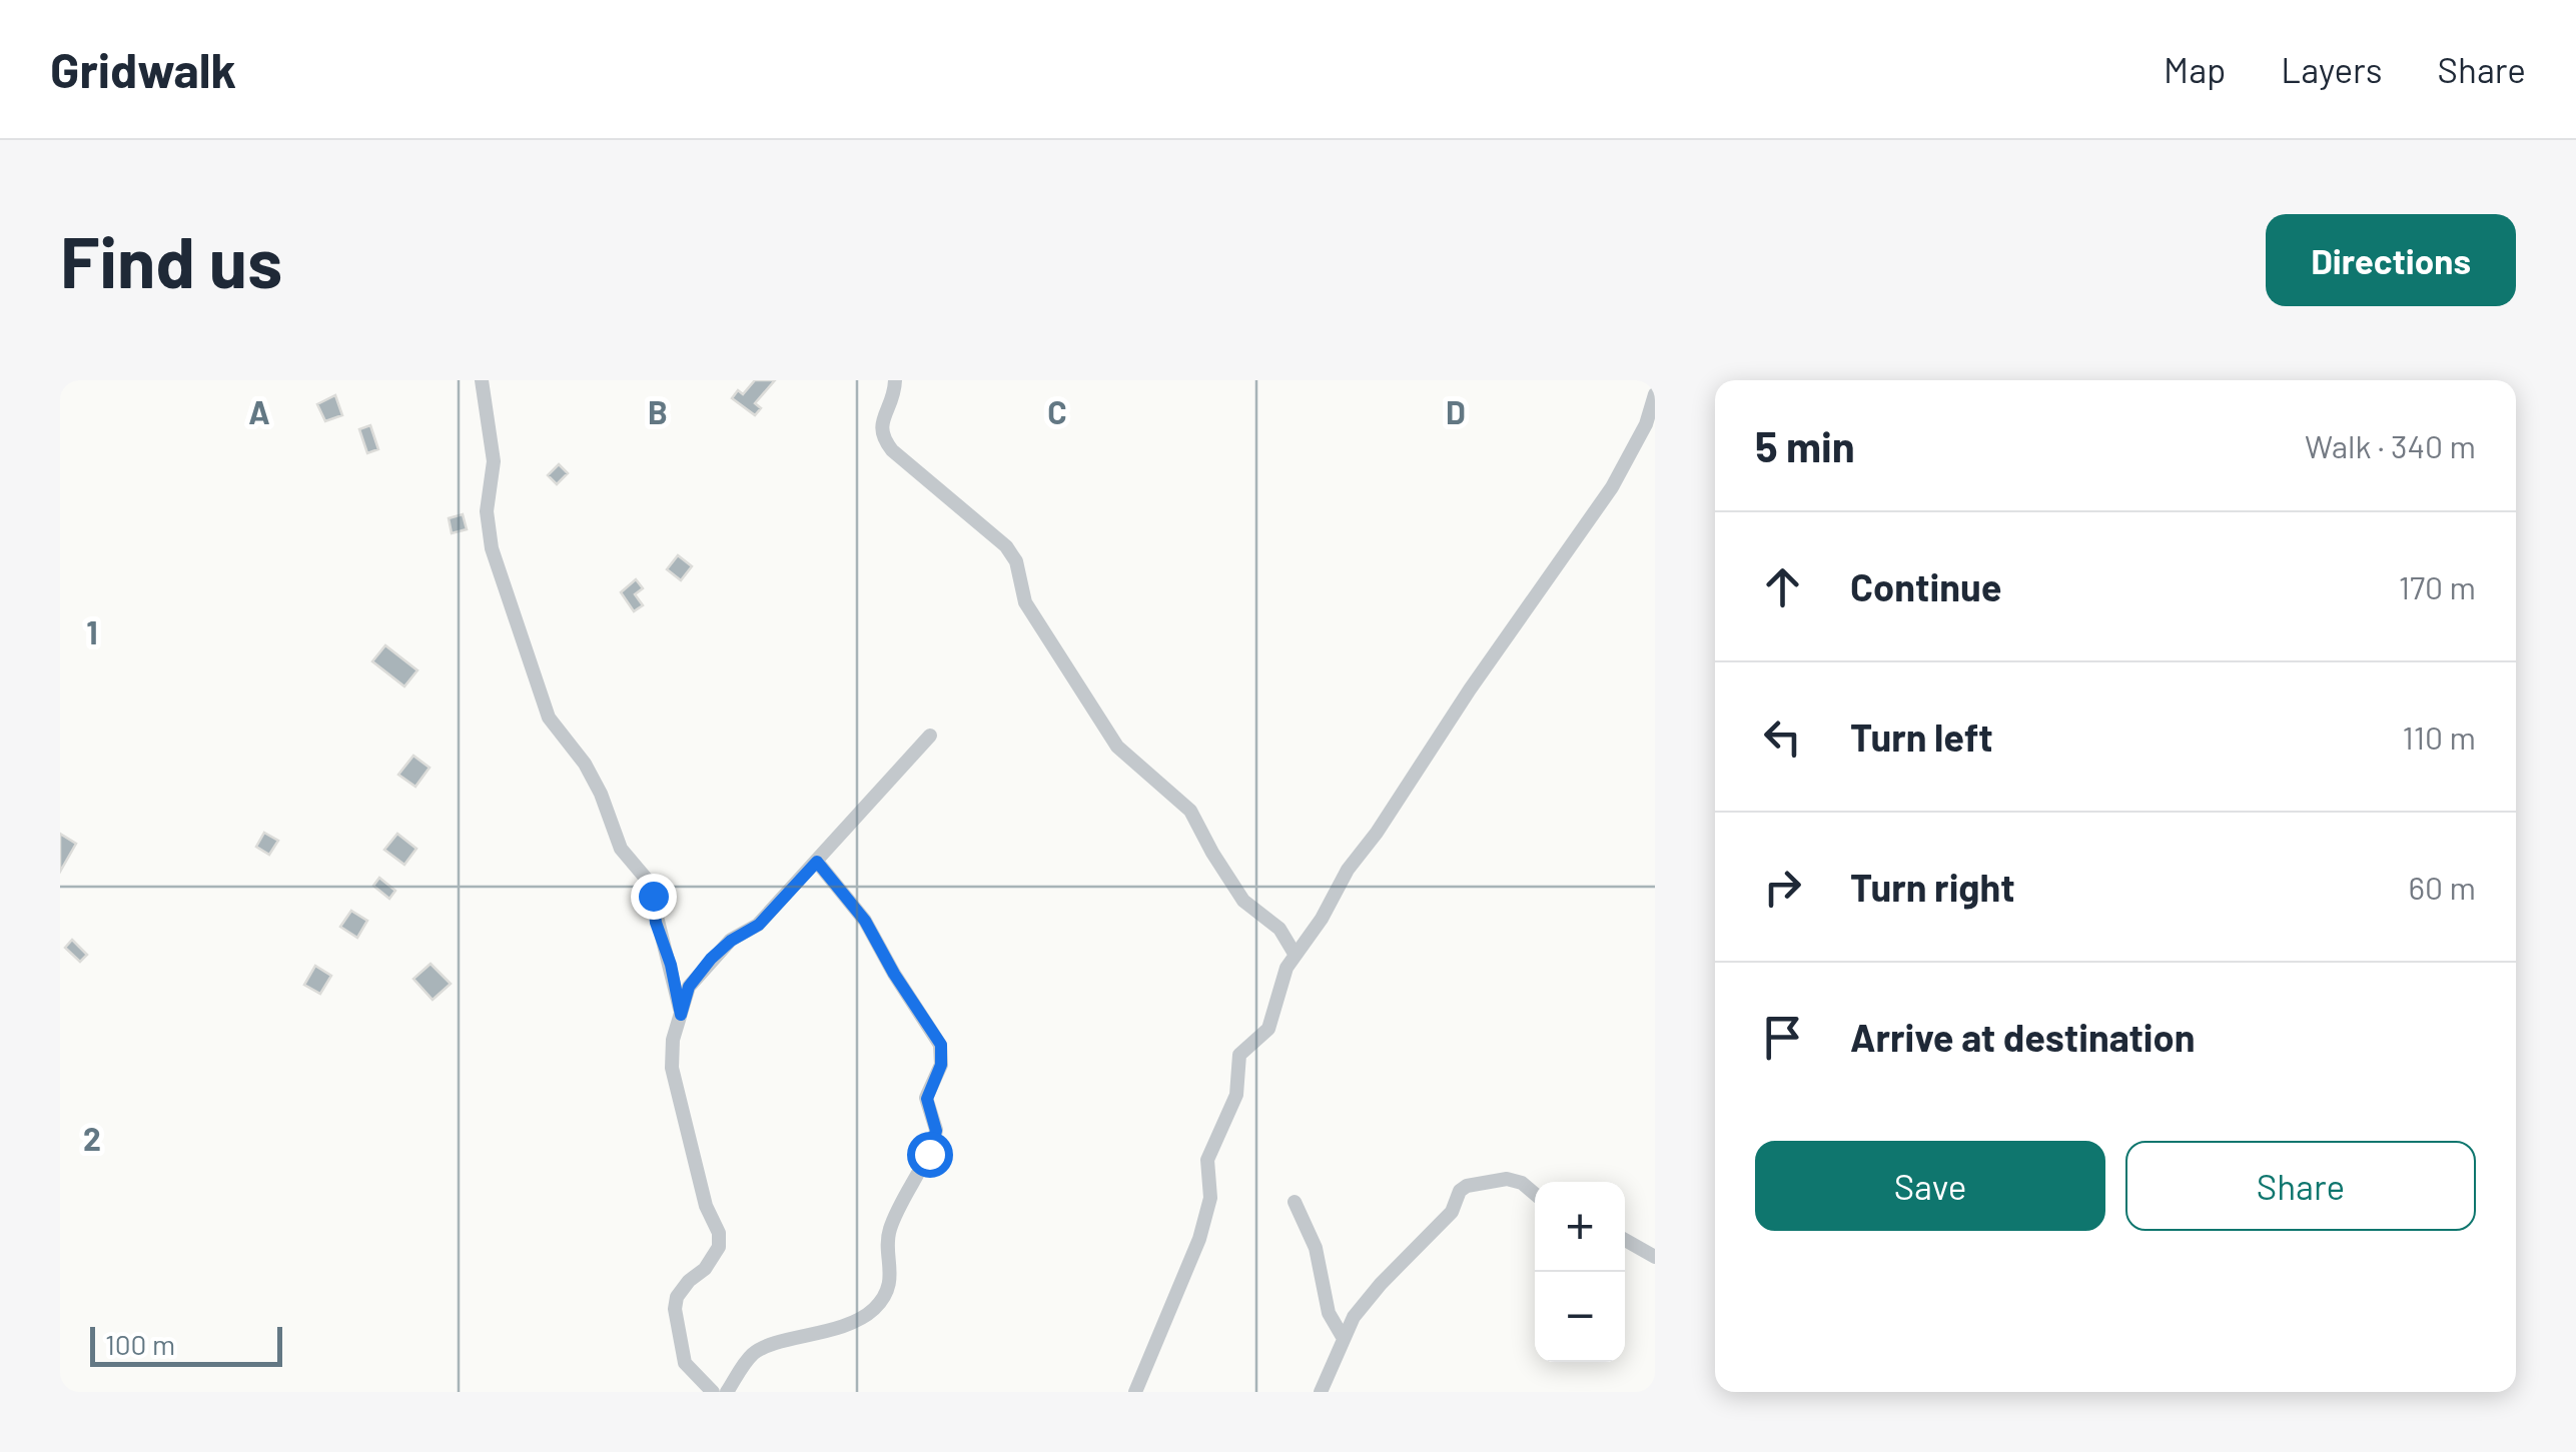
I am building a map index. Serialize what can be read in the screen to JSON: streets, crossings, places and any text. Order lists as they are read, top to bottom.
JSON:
{
  "scale_bar": "100 m",
  "page": {
    "header": "Gridwalk",
    "nav": ["Map", "Layers", "Share"],
    "buttons": [
      "Directions",
      ["Save", "Share"]
    ],
    "title": "Find us",
    "heading": ["5 min", "Walk · 340 m"],
    "list": [
      ["Continue", "170 m"],
      ["Turn left", "110 m"],
      ["Turn right", "60 m"],
      "Arrive at destination"
    ],
    "map_buttons": ["+", "−"],
    "scale": "100 m"
  },
  "grid": {
    "columns": [
      "A",
      "B",
      "C",
      "D"
    ],
    "rows": ["1", "2"]
  }
}
